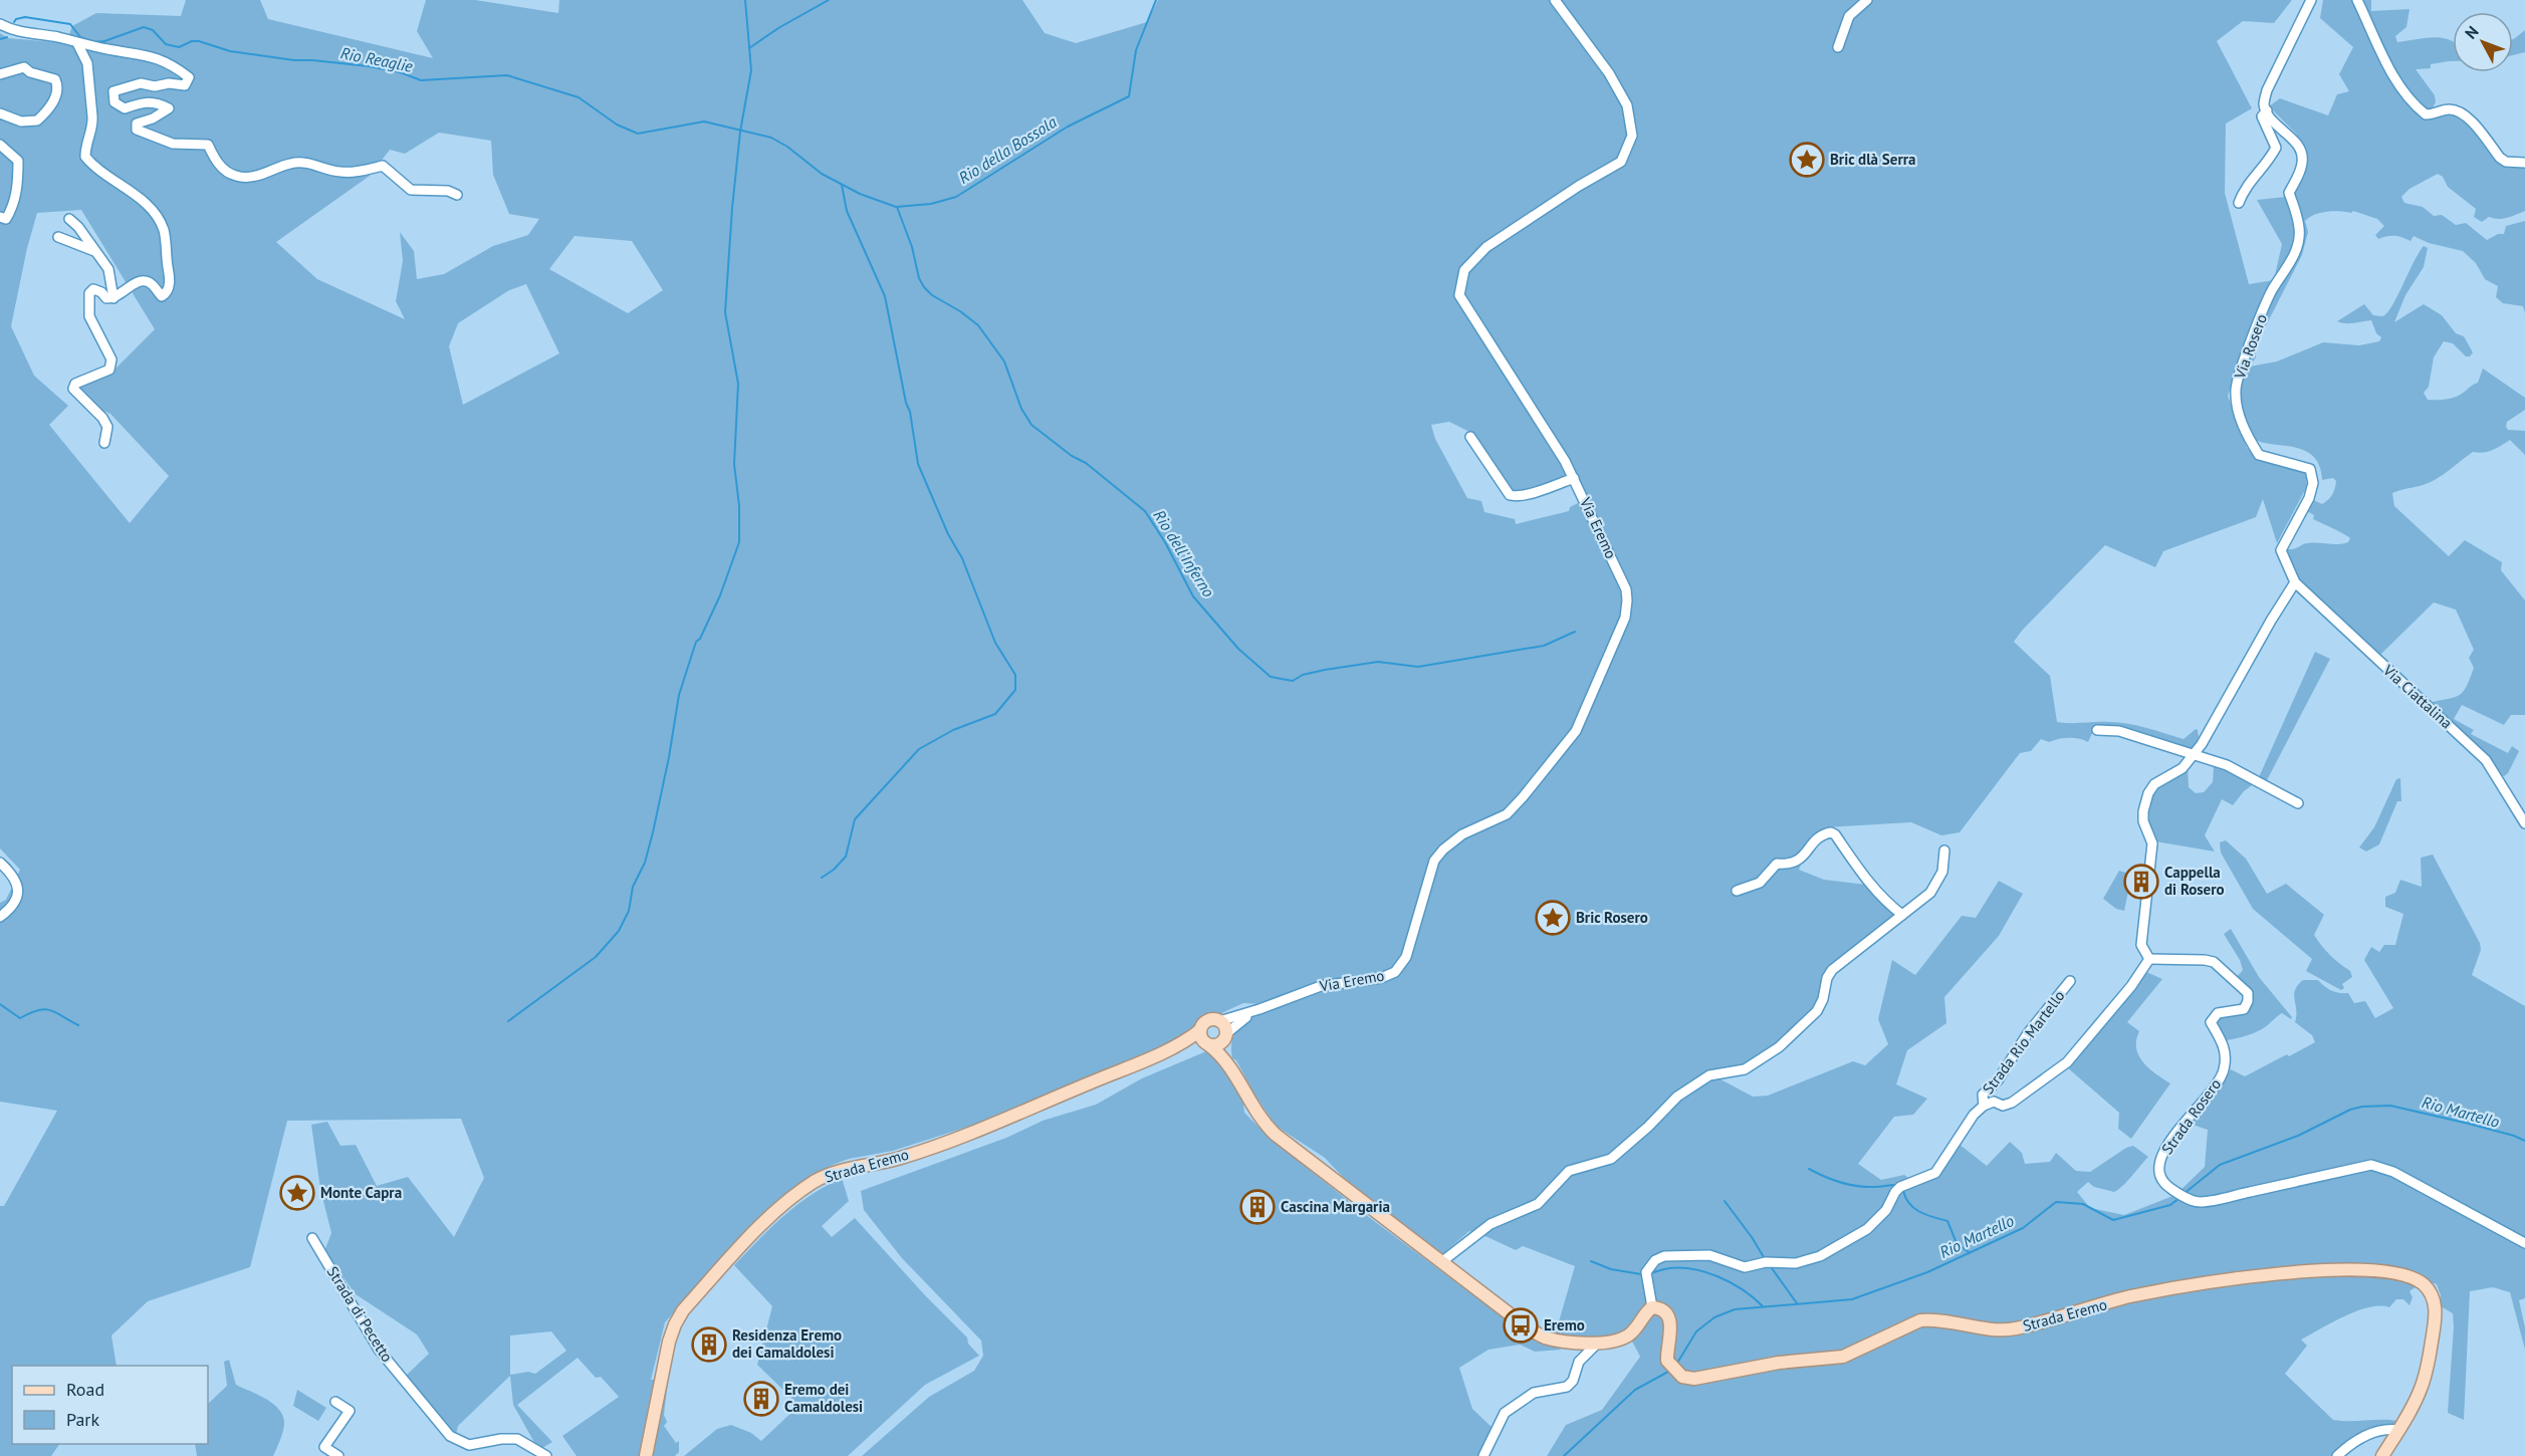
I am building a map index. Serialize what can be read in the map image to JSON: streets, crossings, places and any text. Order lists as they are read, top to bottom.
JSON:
{
  "streets": {
    "main road": ["Strada Eremo"],
    "street": [
      "Via Rosero",
      "Via Eremo",
      "Via Ciattalina",
      "Strada Rio Martello",
      "Strada Rosero",
      "Strada di Pecetto"
    ]
  },
  "crossings": [
    ["Via Rosero", "Via Ciattalina"],
    ["Via Eremo", "Strada Eremo"],
    ["Strada Rio Martello", "Strada Rosero"],
    ["Strada Rio Martello", "Strada Eremo"]
  ],
  "water": [
    "Rio Reaglie",
    "Rio della Bossola",
    "Rio dell'Inferno",
    "Rio Martello"
  ],
  "places": {
    "place": ["Bric dlà Serra", "Bric Rosero", "Monte Capra"],
    "building": [
      "Cappella di Rosero",
      "Cascina Margaria",
      "Residenza Eremo dei Camaldolesi",
      "Eremo dei Camaldolesi"
    ],
    "bus stop": ["Eremo"]
  },
  "legend": ["Road", "Park"],
  "north": "top left"
}
